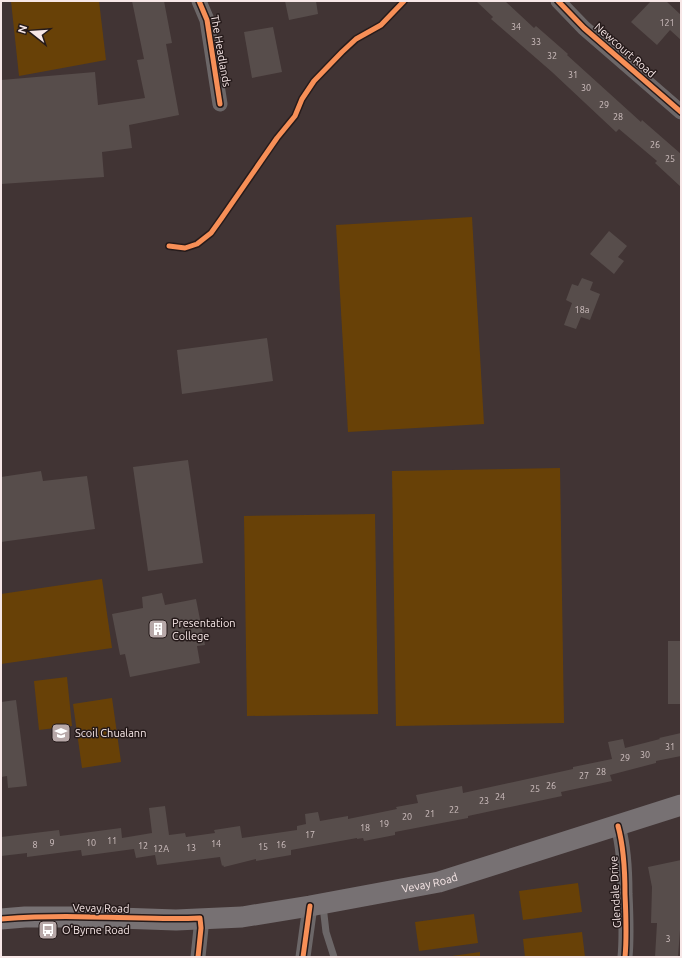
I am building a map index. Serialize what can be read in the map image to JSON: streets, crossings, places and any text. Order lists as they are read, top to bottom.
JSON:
{
  "streets": {
    "main road": ["Vevay Road"],
    "street": ["Newcourt Road", "The Headlands", "Glendale Drive"]
  },
  "crossings": [
    ["Vevay Road", "Glendale Drive"]
  ],
  "places": {
    "building": ["Presentation College"],
    "school or university": ["Scoil Chualann"],
    "bus stop": ["O'Byrne Road"]
  },
  "house_numbers": [
    "121",
    "34",
    "33",
    "32",
    "31",
    "30",
    "29",
    "28",
    "26",
    "25",
    "18a",
    "31",
    "30",
    "29",
    "28",
    "27",
    "26",
    "25",
    "24",
    "23",
    "22",
    "21",
    "20",
    "19",
    "18",
    "17",
    "11",
    "9",
    "10",
    "14",
    "8",
    "16",
    "12",
    "15",
    "13",
    "12A",
    "3"
  ],
  "north": "left"
}
